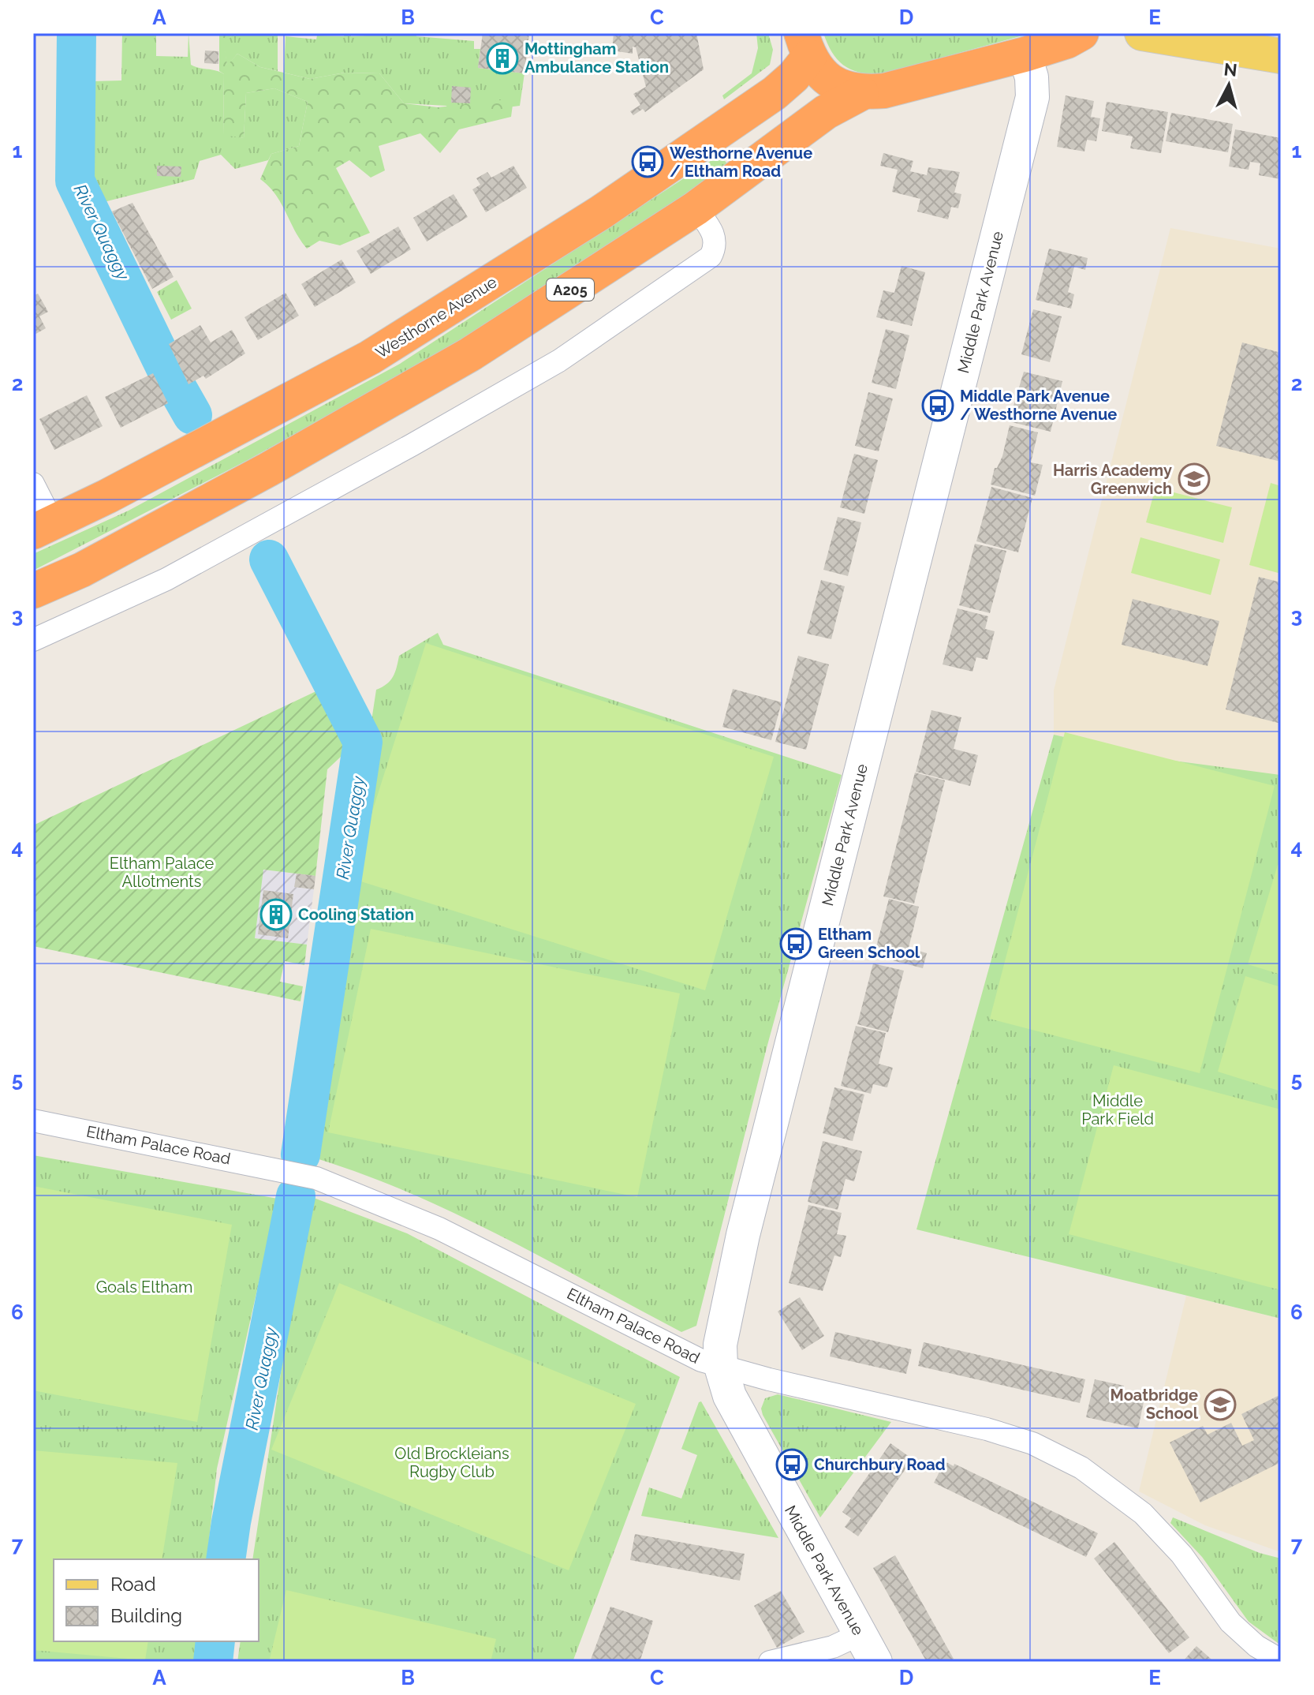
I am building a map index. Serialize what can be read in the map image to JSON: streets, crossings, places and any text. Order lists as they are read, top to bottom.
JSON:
{
  "streets": {
    "highway": ["A205", "Westhorne Avenue"],
    "street": ["Middle Park Avenue", "Eltham Palace Road"]
  },
  "crossings": [
    ["A205", "Middle Park Avenue"],
    ["A205", "Westhorne Avenue"],
    ["Middle Park Avenue", "Eltham Palace Road"]
  ],
  "water": ["River Quaggy"],
  "parks": [
    "Eltham Palace Allotments",
    "Middle Park Field",
    "Goals Eltham",
    "Old Brockleians Rugby Club"
  ],
  "places": {
    "building": ["Mottingham Ambulance Station", "Cooling Station"],
    "bus stop": [
      "Westhorne Avenue / Eltham Road",
      "Middle Park Avenue / Westhorne Avenue",
      "Eltham Green School",
      "Churchbury Road"
    ],
    "school or university": ["Harris Academy Greenwich", "Moatbridge School"]
  },
  "legend": ["Road", "Building"],
  "north": "top",
  "grid": {
    "columns": [
      "A",
      "B",
      "C",
      "D",
      "E"
    ],
    "rows": [
      "1",
      "2",
      "3",
      "4",
      "5",
      "6",
      "7"
    ]
  }
}
